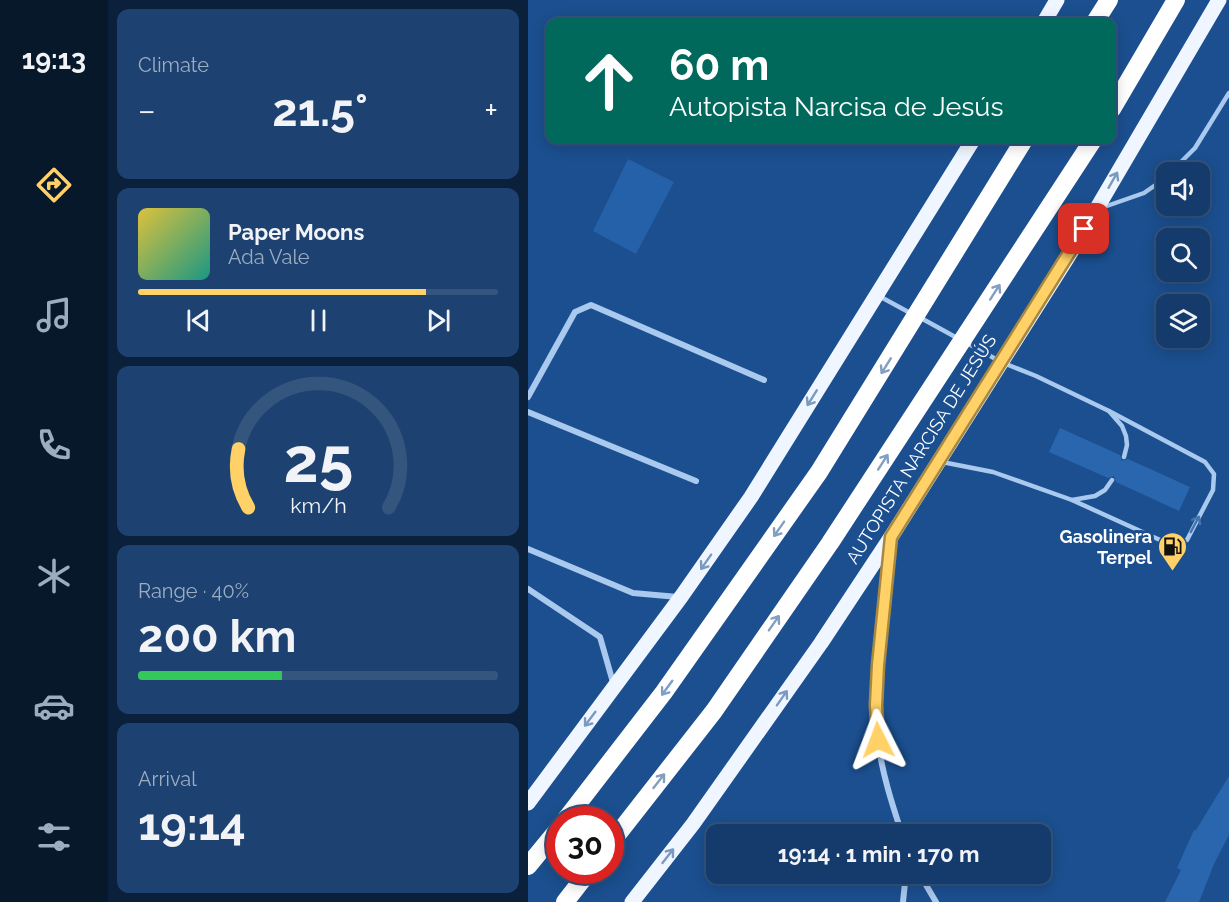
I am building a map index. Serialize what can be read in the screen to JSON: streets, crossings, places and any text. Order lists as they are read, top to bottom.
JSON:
{
  "streets": {
    "highway": ["AUTOPISTA NARCISA DE JESÚS"]
  },
  "places": {
    "fuel station": ["Gasolinera Terpel"]
  },
  "page": {
    "tabs": "19:13",
    "tile": [
      "Climate",
      ["Range · 40%", "200 km"],
      ["Arrival", "19:14"]
    ],
    "turn": ["60 m", "Autopista Narcisa de Jesús"],
    "heat": ["−", "21.5°", "+"],
    "song": ["Paper Moons", "Ada Vale"],
    "limit": "30",
    "trip": "19:14 · 1 min · 170 m",
    "gauge": ["25", "km/h"]
  }
}
